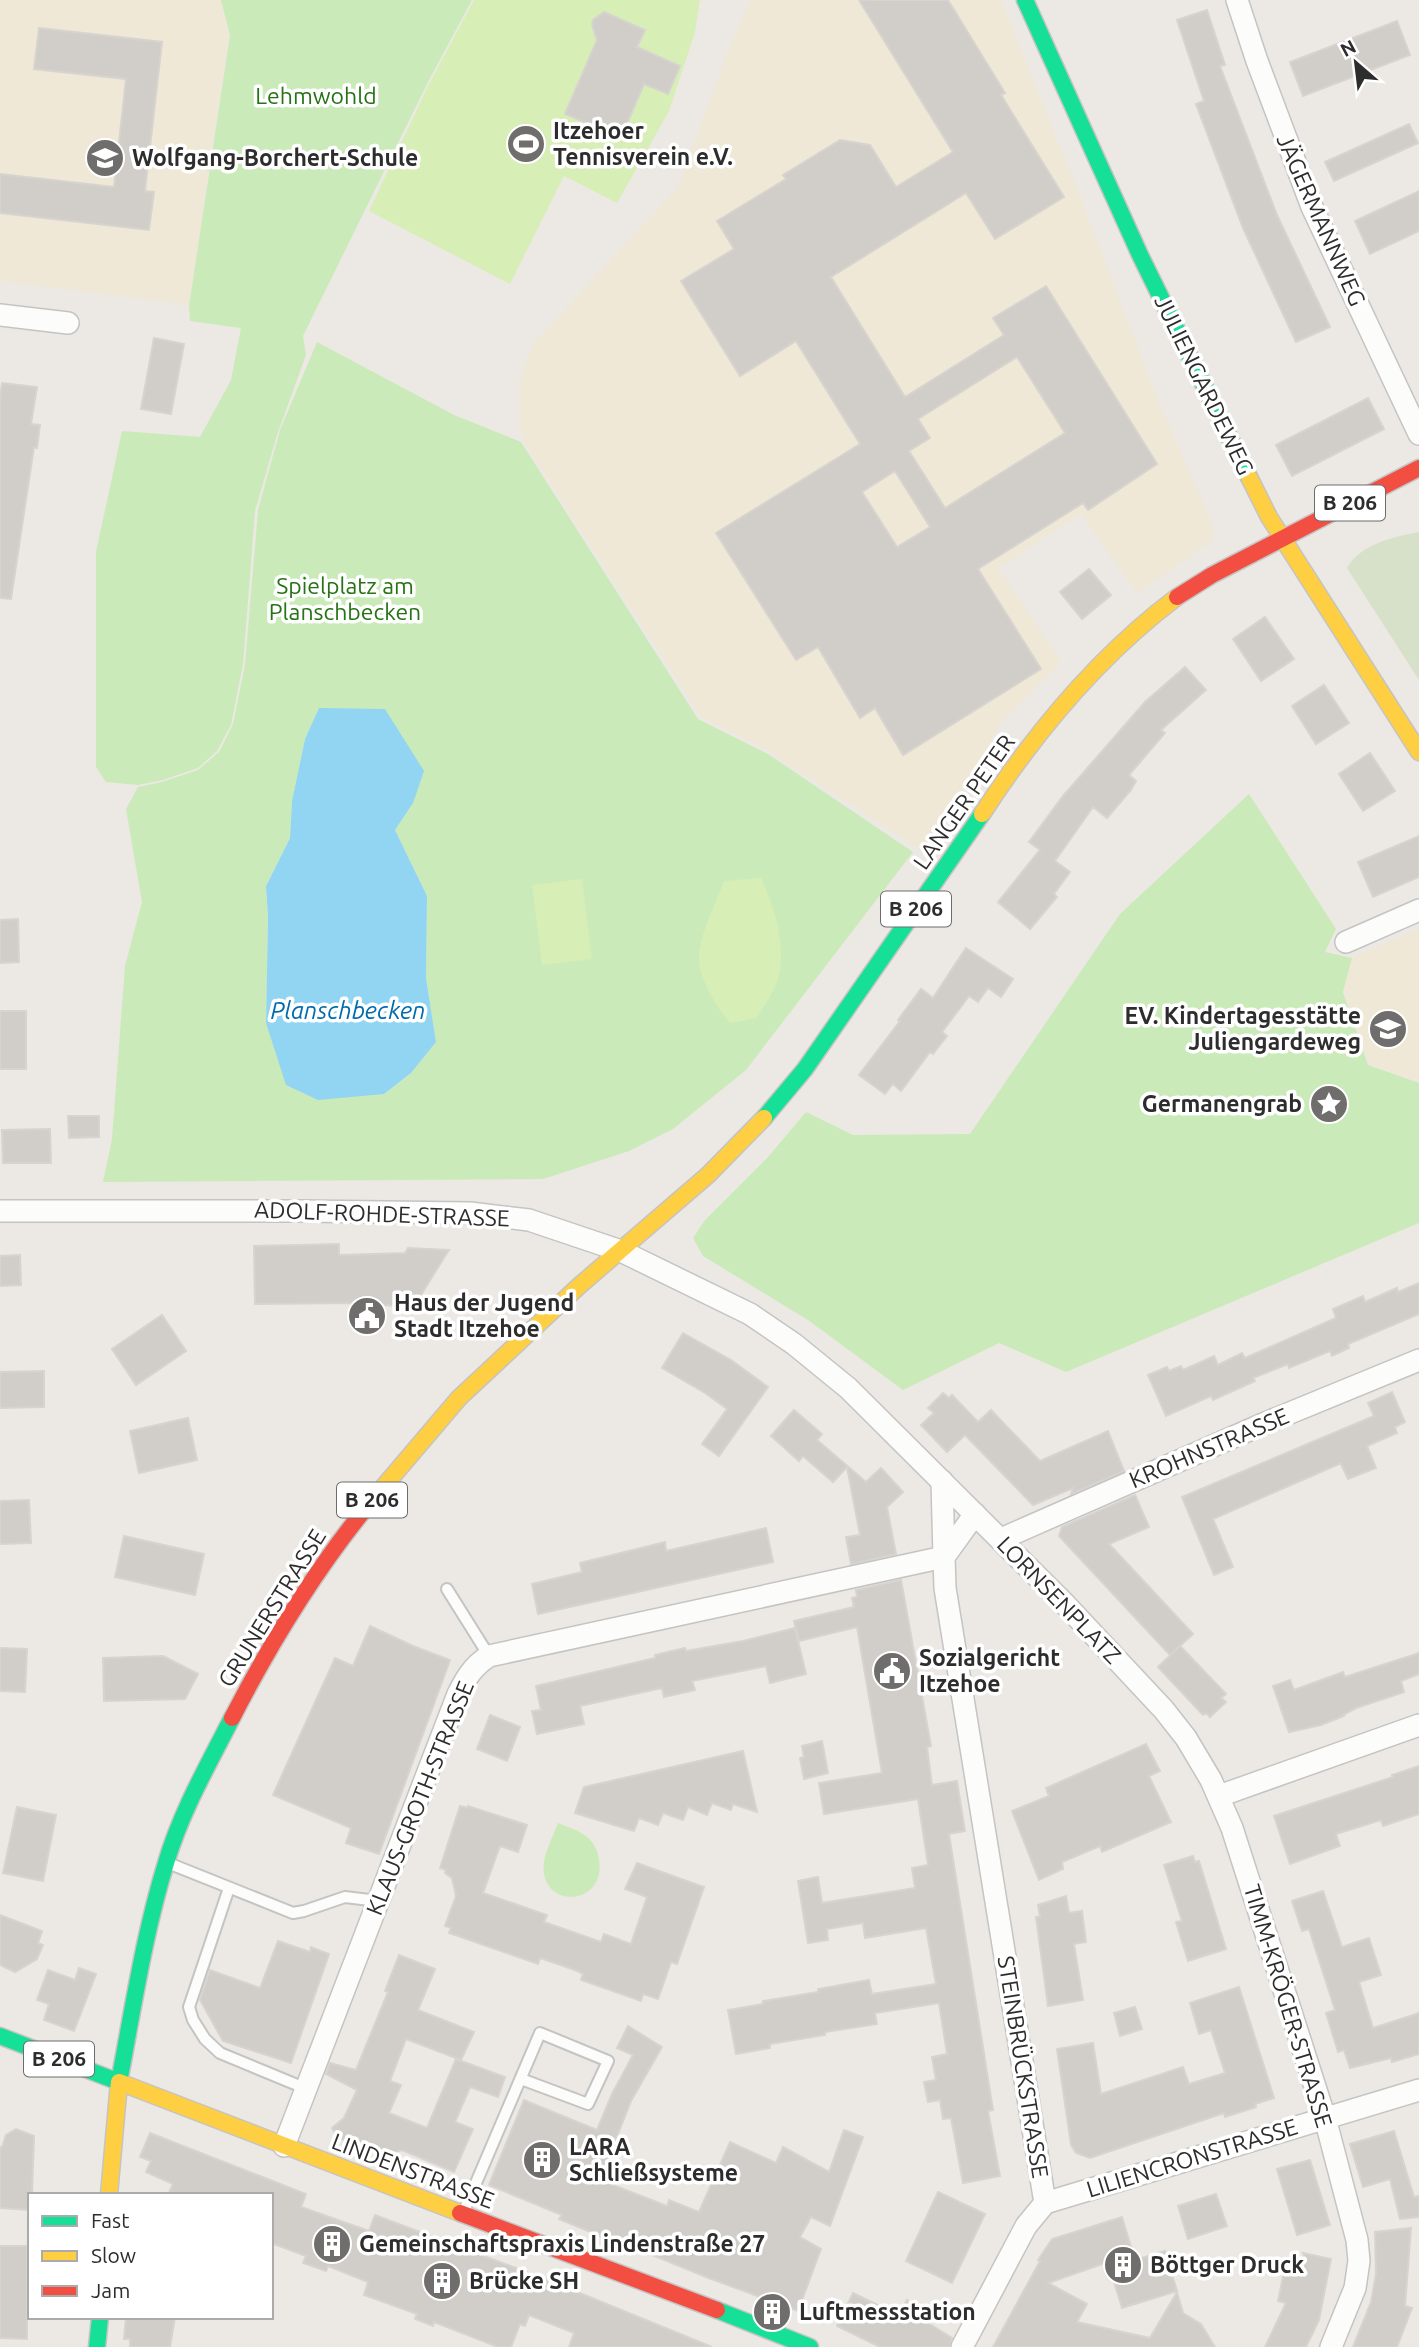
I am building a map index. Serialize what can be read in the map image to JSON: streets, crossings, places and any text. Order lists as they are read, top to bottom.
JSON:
{
  "streets": {
    "main road": [
      "JULIENGARDEWEG",
      "B 206",
      "LANGER PETER",
      "GRUNERSTRASSE",
      "LINDENSTRASSE"
    ],
    "street": [
      "JÄGERMANNWEG",
      "ADOLF-ROHDE-STRASSE",
      "KROHNSTRASSE",
      "LORNSENPLATZ",
      "KLAUS-GROTH-STRASSE",
      "TIMM-KRÖGER-STRASSE",
      "STEINBRÜCKSTRASSE",
      "LILIENCRONSTRASSE"
    ]
  },
  "crossings": [
    ["JULIENGARDEWEG", "LANGER PETER"],
    ["LANGER PETER", "ADOLF-ROHDE-STRASSE"],
    ["LANGER PETER", "GRUNERSTRASSE"],
    ["ADOLF-ROHDE-STRASSE", "LORNSENPLATZ"],
    ["ADOLF-ROHDE-STRASSE", "GRUNERSTRASSE"],
    ["KROHNSTRASSE", "LORNSENPLATZ"],
    ["LORNSENPLATZ", "KLAUS-GROTH-STRASSE"],
    ["LORNSENPLATZ", "TIMM-KRÖGER-STRASSE"],
    ["LORNSENPLATZ", "STEINBRÜCKSTRASSE"],
    ["GRUNERSTRASSE", "LINDENSTRASSE"],
    ["KLAUS-GROTH-STRASSE", "STEINBRÜCKSTRASSE"],
    ["KLAUS-GROTH-STRASSE", "LINDENSTRASSE"],
    ["TIMM-KRÖGER-STRASSE", "LILIENCRONSTRASSE"],
    ["STEINBRÜCKSTRASSE", "LILIENCRONSTRASSE"]
  ],
  "water": ["Planschbecken"],
  "parks": ["Lehmwohld", "Spielplatz am Planschbecken"],
  "places": {
    "sports": ["Itzehoer Tennisverein e.V."],
    "school or university": ["Wolfgang-Borchert-Schule", "EV. Kindertagesstätte Juliengardeweg"],
    "place": ["Germanengrab"],
    "public building": ["Haus der Jugend Stadt Itzehoe", "Sozialgericht Itzehoe"],
    "building": [
      "LARA Schließsysteme",
      "Gemeinschaftspraxis Lindenstraße 27",
      "Böttger Druck",
      "Brücke SH",
      "Luftmessstation"
    ]
  },
  "legend": ["Fast", "Slow", "Jam"],
  "north": "top left"
}
